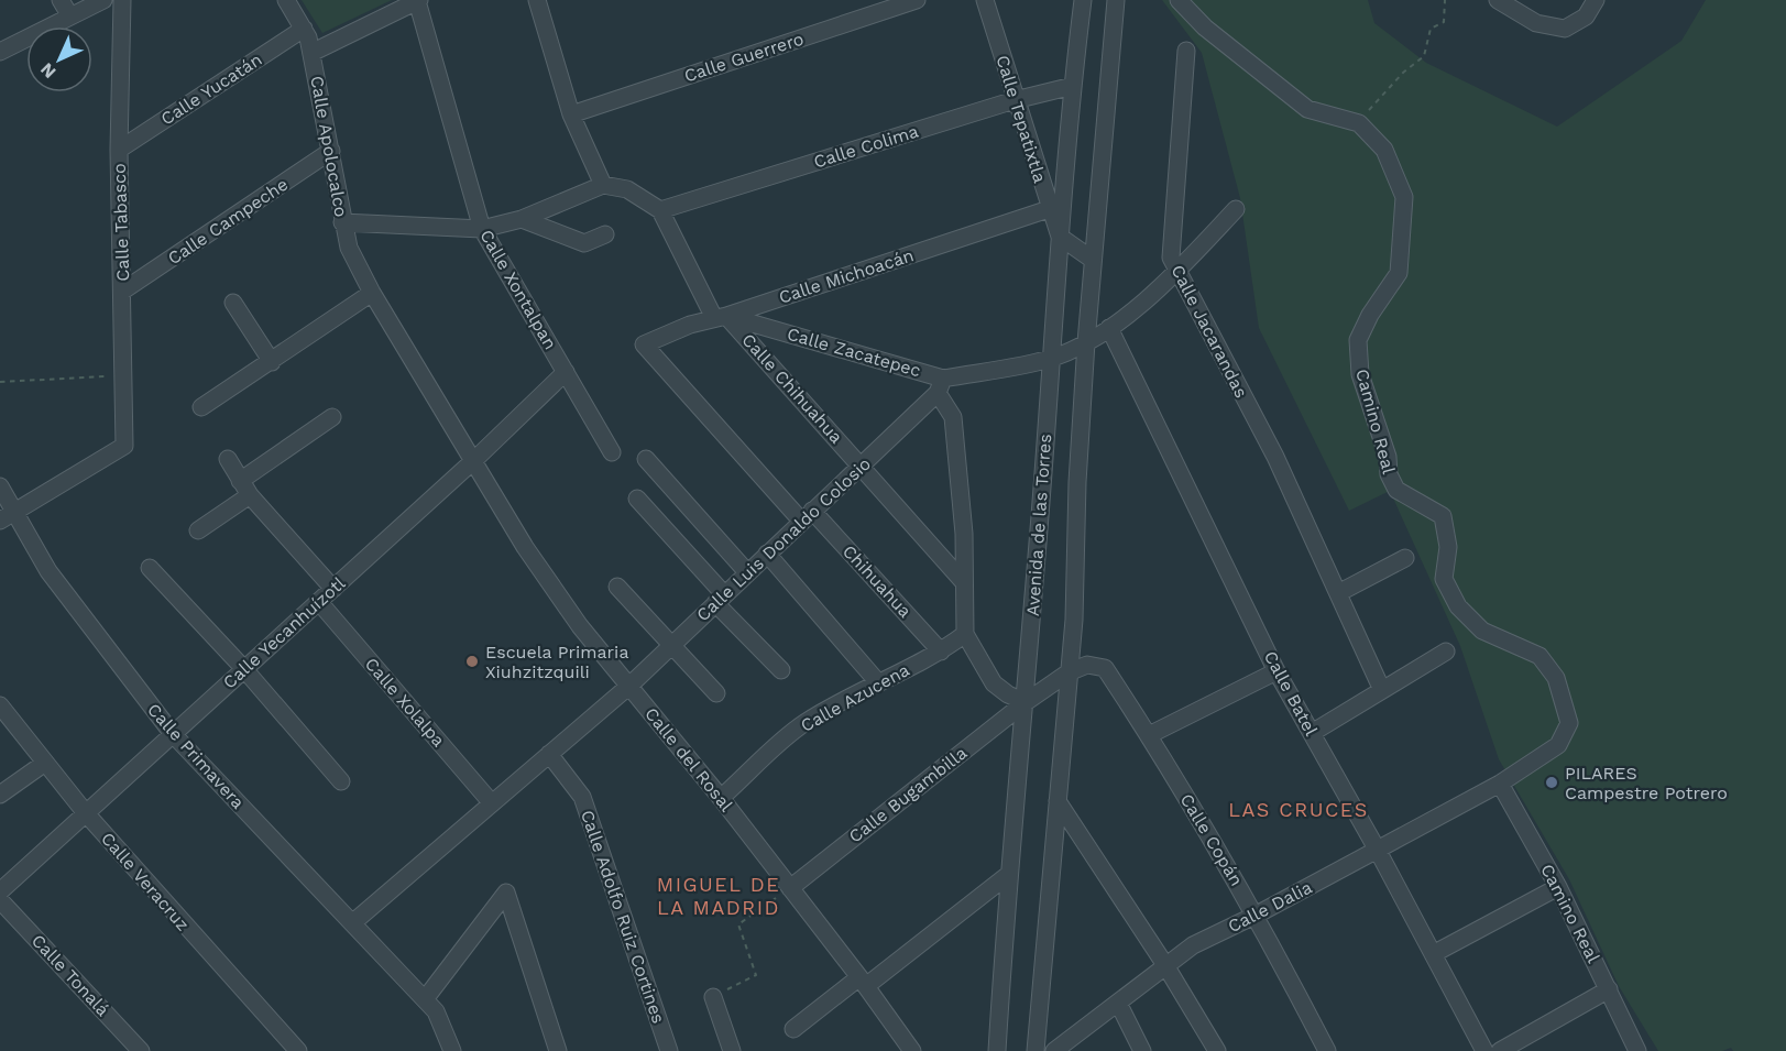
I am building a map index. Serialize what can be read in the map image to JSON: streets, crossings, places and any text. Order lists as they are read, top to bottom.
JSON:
{
  "streets": {
    "street": [
      "Calle Guerrero",
      "Calle Yucatán",
      "Calle Tepatixtla",
      "Calle Apolocalco",
      "Calle Colima",
      "Calle Campeche",
      "Calle Tabasco",
      "Calle Michoacán",
      "Calle Xontalpan",
      "Calle Jacarandas",
      "Calle Zacatepec",
      "Calle Chihuahua",
      "Camino Real",
      "Avenida de las Torres",
      "Calle Luis Donaldo Colosio",
      "Chihuahua",
      "Calle Yecanhuízotl",
      "Calle Batel",
      "Calle Azucena",
      "Calle Xolalpa",
      "Calle Primavera",
      "Calle del Rosal",
      "Calle Bugambilla",
      "Calle Copán",
      "Calle Veracruz",
      "Calle Dalia",
      "Calle Adolfo Ruiz Cortines",
      "Calle Tonalá"
    ]
  },
  "crossings": [
    ["Calle Yucatán", "Calle Apolocalco"],
    ["Calle Yucatán", "Calle Tabasco"],
    ["Calle Tepatixtla", "Calle Colima"],
    ["Calle Tepatixtla", "Calle Michoacán"],
    ["Calle Tepatixtla", "Avenida de las Torres"],
    ["Calle Apolocalco", "Calle Campeche"],
    ["Calle Apolocalco", "Calle Yecanhuízotl"],
    ["Calle Apolocalco", "Calle del Rosal"],
    ["Calle Colima", "Calle Chihuahua"],
    ["Calle Colima", "Avenida de las Torres"],
    ["Calle Campeche", "Calle Tabasco"],
    ["Calle Tabasco", "Calle Primavera"],
    ["Calle Michoacán", "Calle Zacatepec"],
    ["Calle Michoacán", "Calle Chihuahua"],
    ["Calle Michoacán", "Calle Luis Donaldo Colosio"],
    ["Calle Michoacán", "Chihuahua"],
    ["Calle Xontalpan", "Calle Yecanhuízotl"],
    ["Calle Zacatepec", "Calle Chihuahua"],
    ["Calle Zacatepec", "Calle Luis Donaldo Colosio"],
    ["Calle Chihuahua", "Calle Luis Donaldo Colosio"],
    ["Camino Real", "Calle Dalia"],
    ["Avenida de las Torres", "Calle Bugambilla"],
    ["Avenida de las Torres", "Calle Copán"],
    ["Calle Luis Donaldo Colosio", "Chihuahua"],
    ["Calle Luis Donaldo Colosio", "Calle Xolalpa"],
    ["Calle Luis Donaldo Colosio", "Calle Primavera"],
    ["Calle Luis Donaldo Colosio", "Calle del Rosal"],
    ["Calle Luis Donaldo Colosio", "Calle Adolfo Ruiz Cortines"],
    ["Chihuahua", "Calle Azucena"],
    ["Calle Yecanhuízotl", "Calle Xolalpa"],
    ["Calle Yecanhuízotl", "Calle Primavera"],
    ["Calle Yecanhuízotl", "Calle del Rosal"],
    ["Calle Yecanhuízotl", "Calle Veracruz"],
    ["Calle Batel", "Calle Dalia"],
    ["Calle Azucena", "Calle del Rosal"],
    ["Calle del Rosal", "Calle Bugambilla"],
    ["Calle Bugambilla", "Calle Copán"],
    ["Calle Copán", "Calle Dalia"]
  ],
  "districts": ["LAS CRUCES", "MIGUEL DE LA MADRID"],
  "places": ["Escuela Primaria Xiuhzitzquili", "PILARES Campestre Potrero"],
  "north": "bottom left"
}
